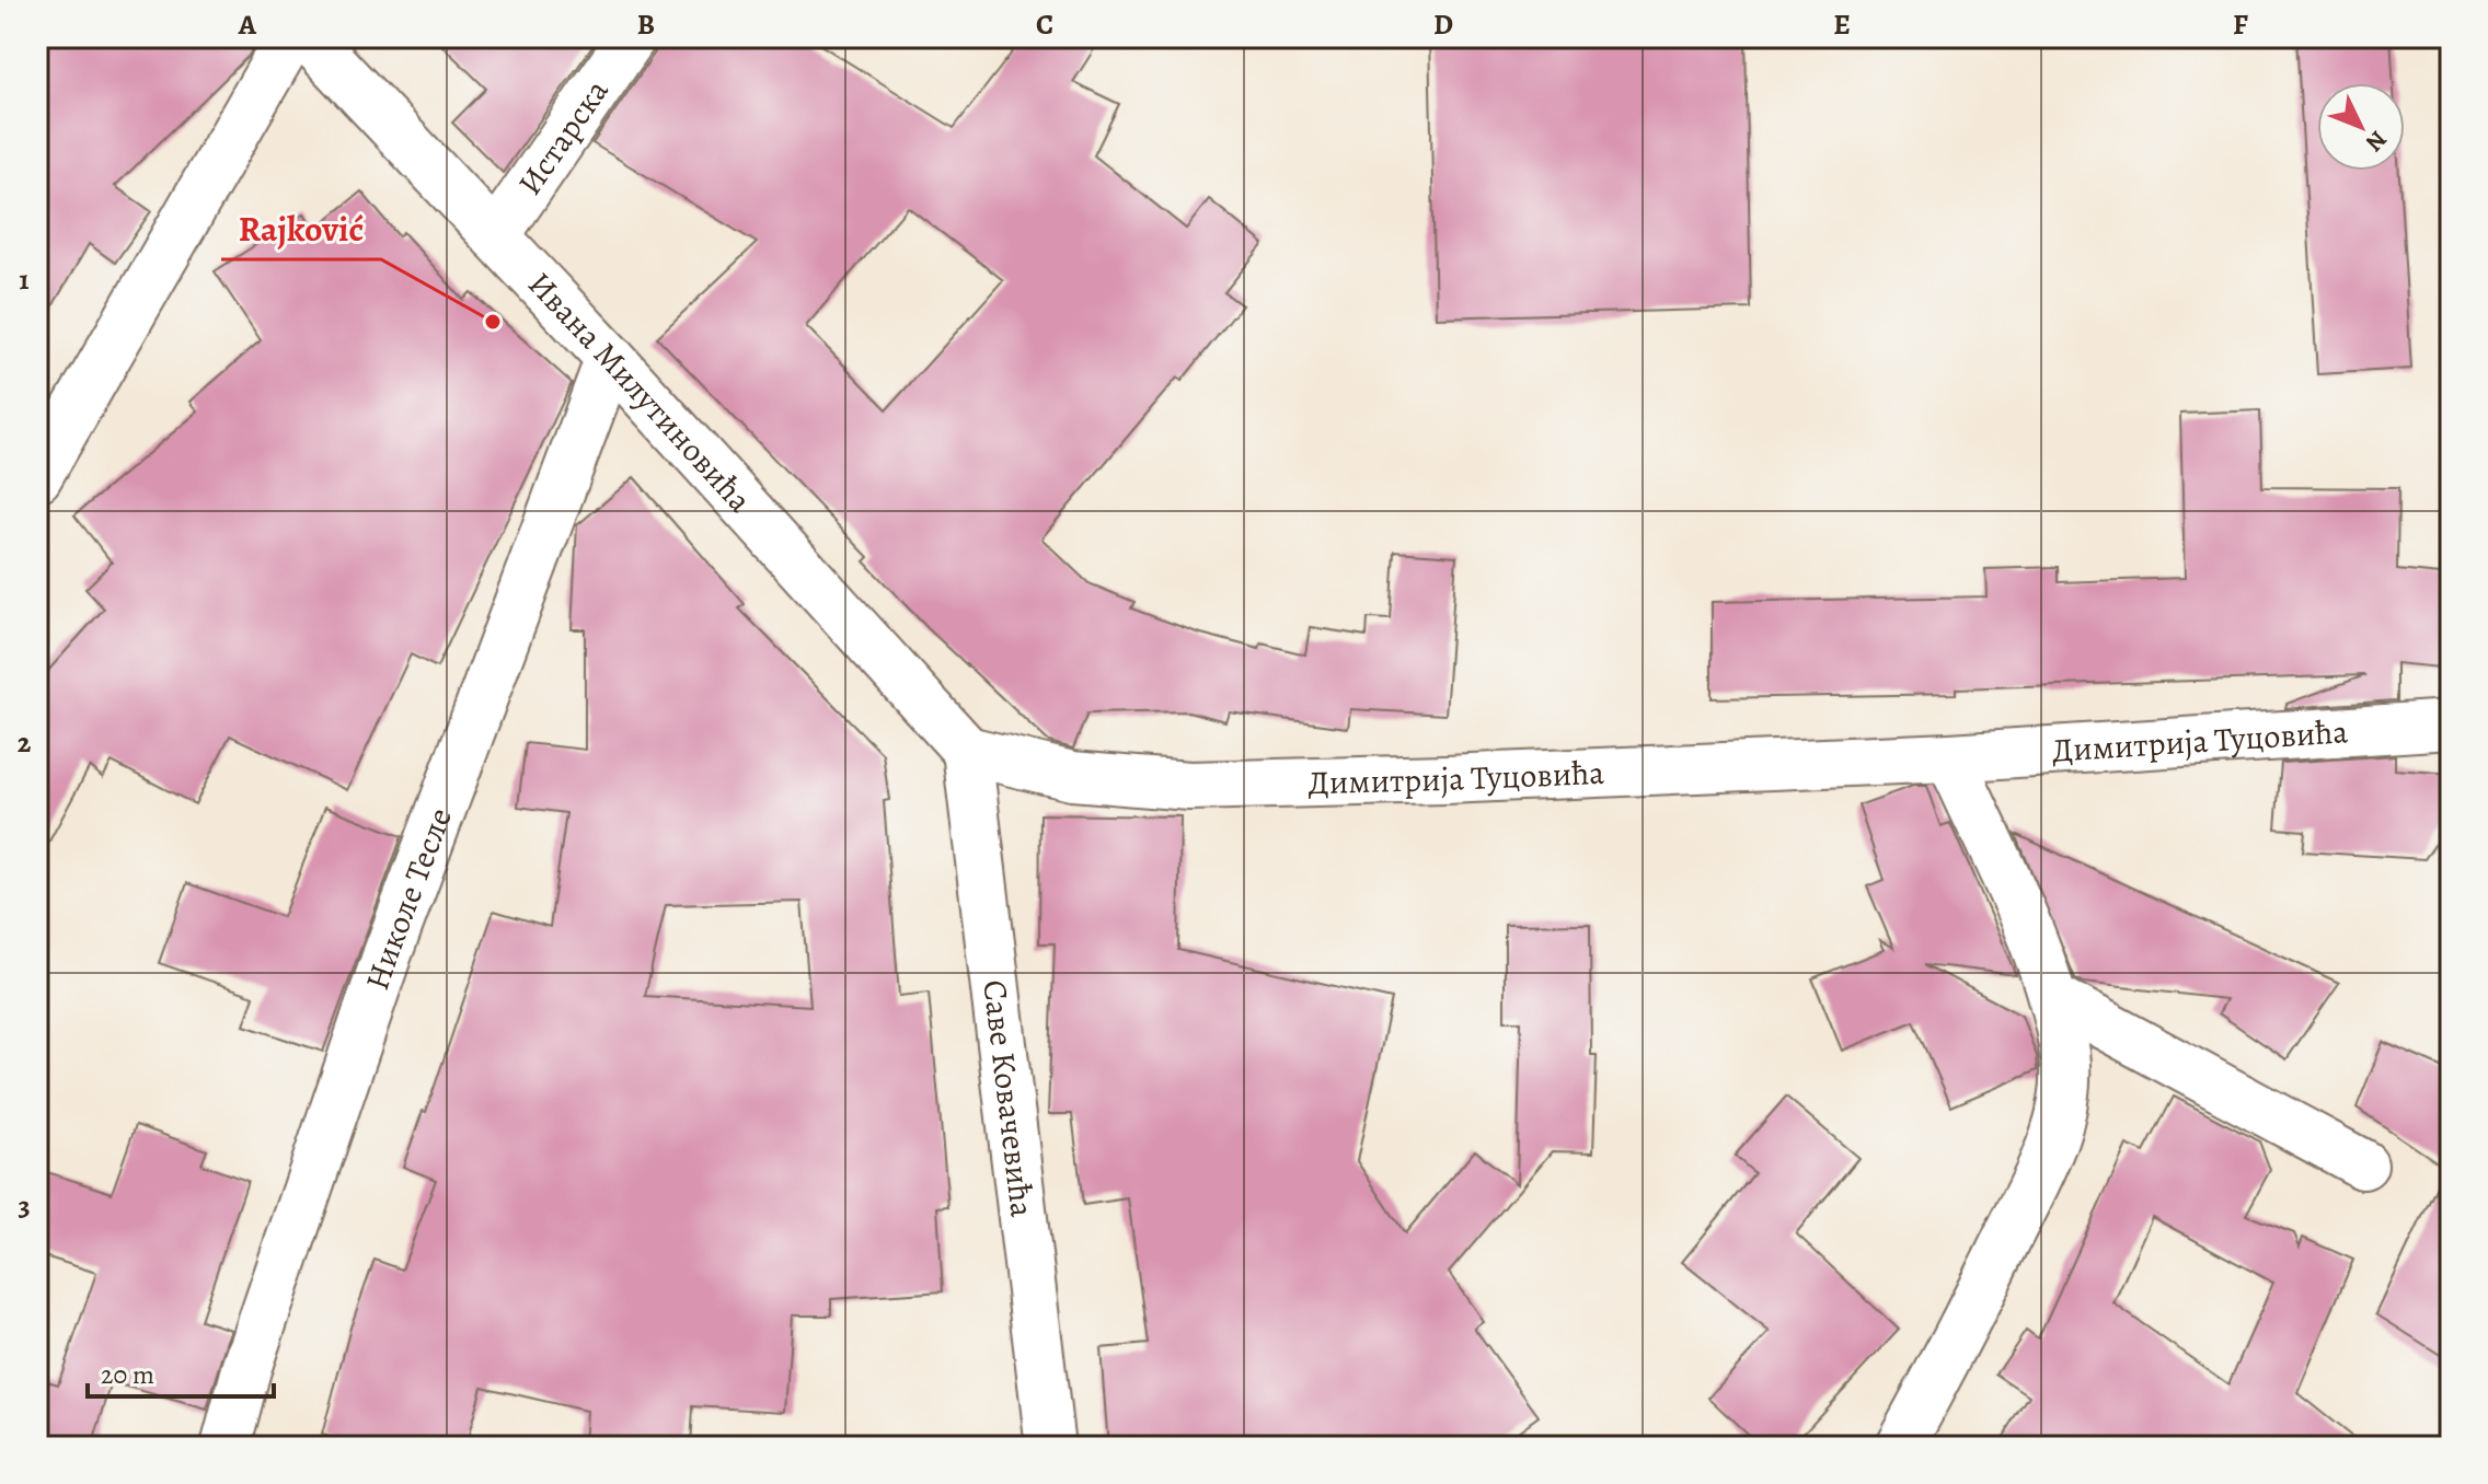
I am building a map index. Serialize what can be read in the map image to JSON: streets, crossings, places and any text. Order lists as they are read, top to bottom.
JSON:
{
  "streets": {
    "street": [
      "Истарска",
      "Ивана Милутиновића",
      "Димитрија Туцовића",
      "Николе Тесле",
      "Саве Ковачевића"
    ]
  },
  "crossings": [
    ["Истарска", "Ивана Милутиновића"],
    ["Ивана Милутиновића", "Димитрија Туцовића"],
    ["Ивана Милутиновића", "Николе Тесле"],
    ["Ивана Милутиновића", "Саве Ковачевића"],
    ["Димитрија Туцовића", "Саве Ковачевића"]
  ],
  "places": ["Rajković"],
  "scale_bar": "20 m",
  "north": "bottom right",
  "grid": {
    "columns": [
      "A",
      "B",
      "C",
      "D",
      "E",
      "F"
    ],
    "rows": ["1", "2", "3"]
  }
}
